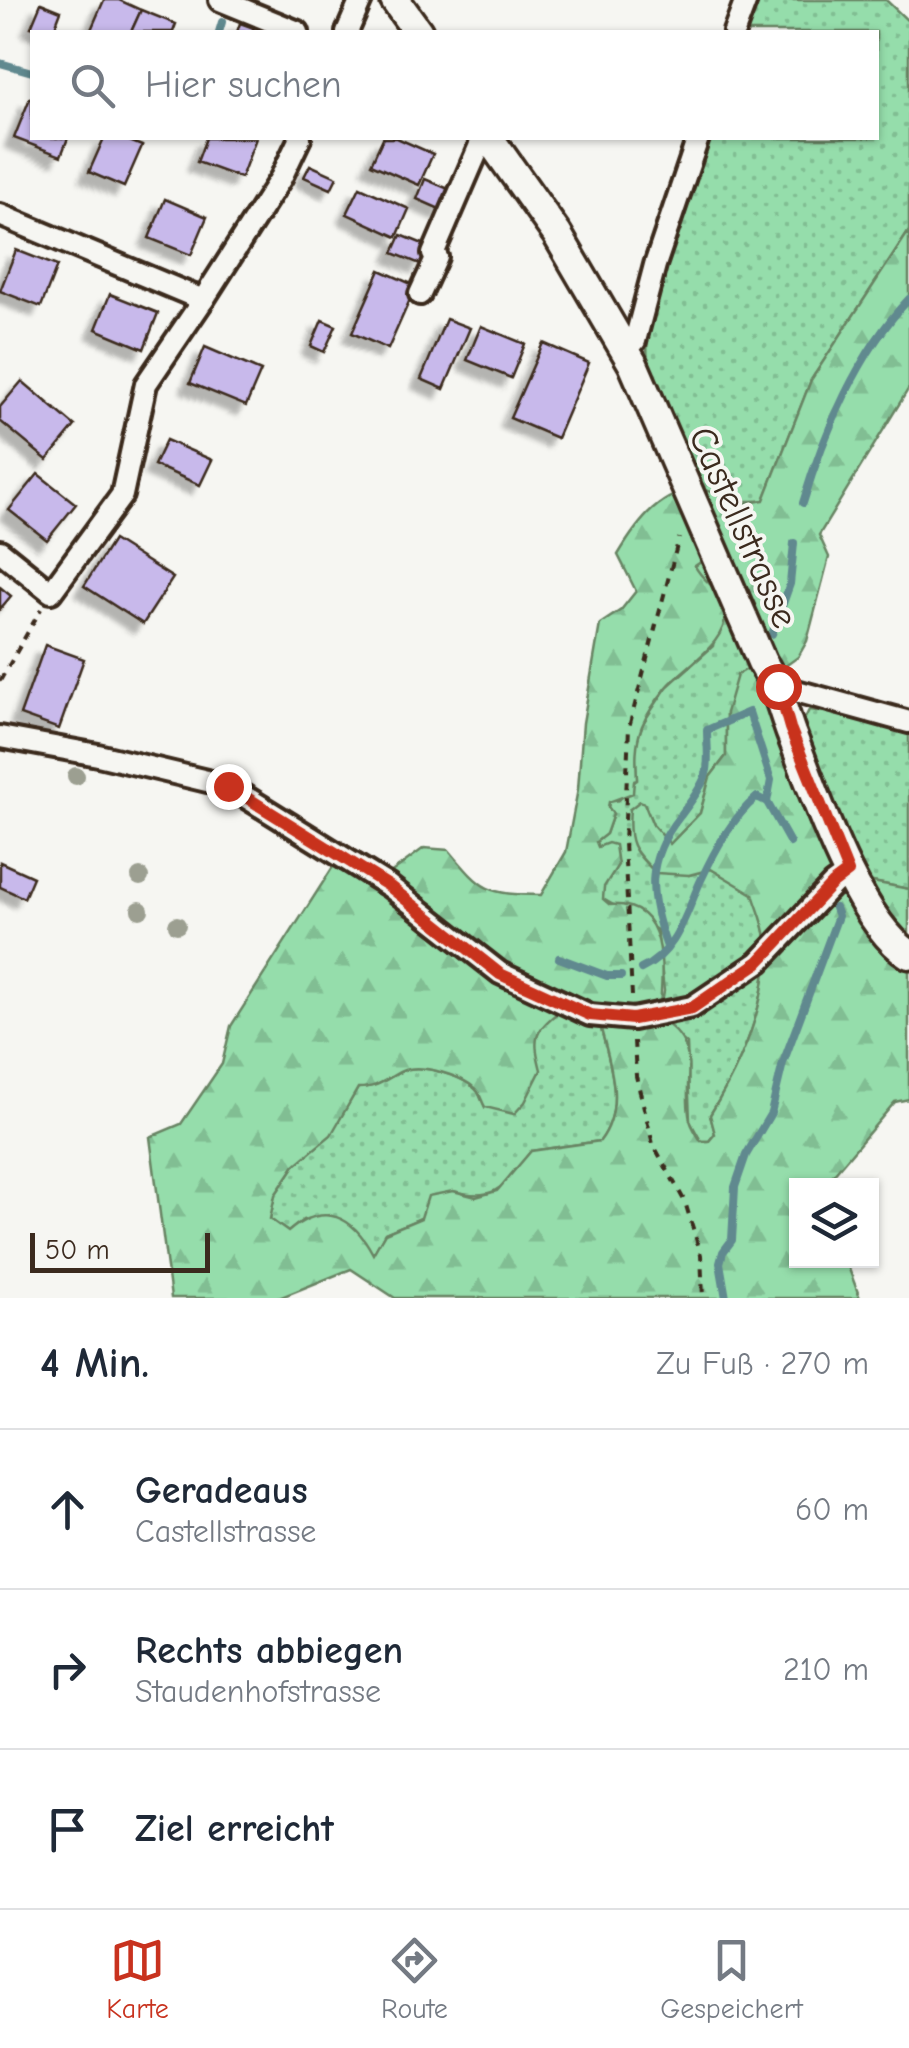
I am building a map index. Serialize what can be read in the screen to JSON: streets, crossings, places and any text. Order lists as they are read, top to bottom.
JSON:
{
  "streets": {
    "street": ["Castellstrasse"]
  },
  "scale_bar": "50 m",
  "page": {
    "search": "Hier suchen",
    "scale": "50 m",
    "heading": ["4 Min.", "Zu Fuß · 270 m"],
    "list": [
      ["Geradeaus", "Castellstrasse", "60 m"],
      ["Rechts abbiegen", "Staudenhofstrasse", "210 m"],
      "Ziel erreicht"
    ],
    "nav": ["Karte", "Route", "Gespeichert"]
  }
}
